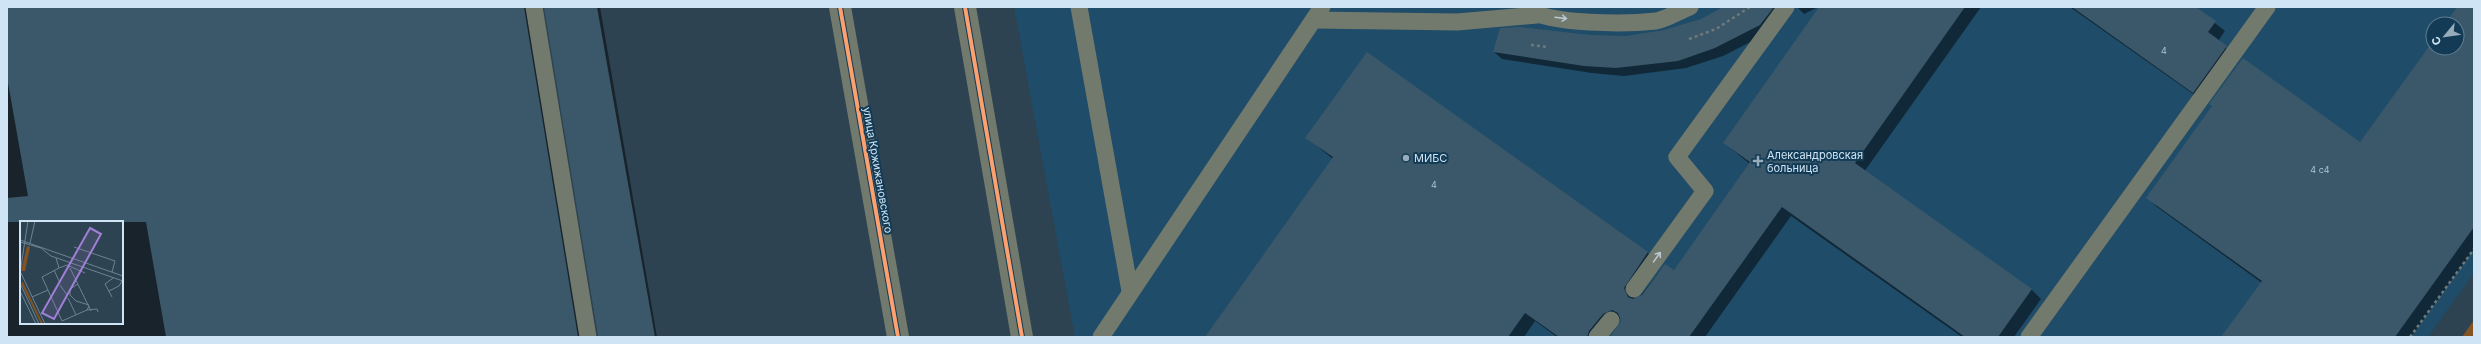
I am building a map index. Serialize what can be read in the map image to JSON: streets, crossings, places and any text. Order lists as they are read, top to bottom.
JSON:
{
  "streets": {
    "street": ["улица Кржижановского"]
  },
  "places": {
    "other": ["МИБС"],
    "health": ["Александровская больница"]
  },
  "house_numbers": ["4", "4 с4", "4"],
  "north": "bottom left"
}
